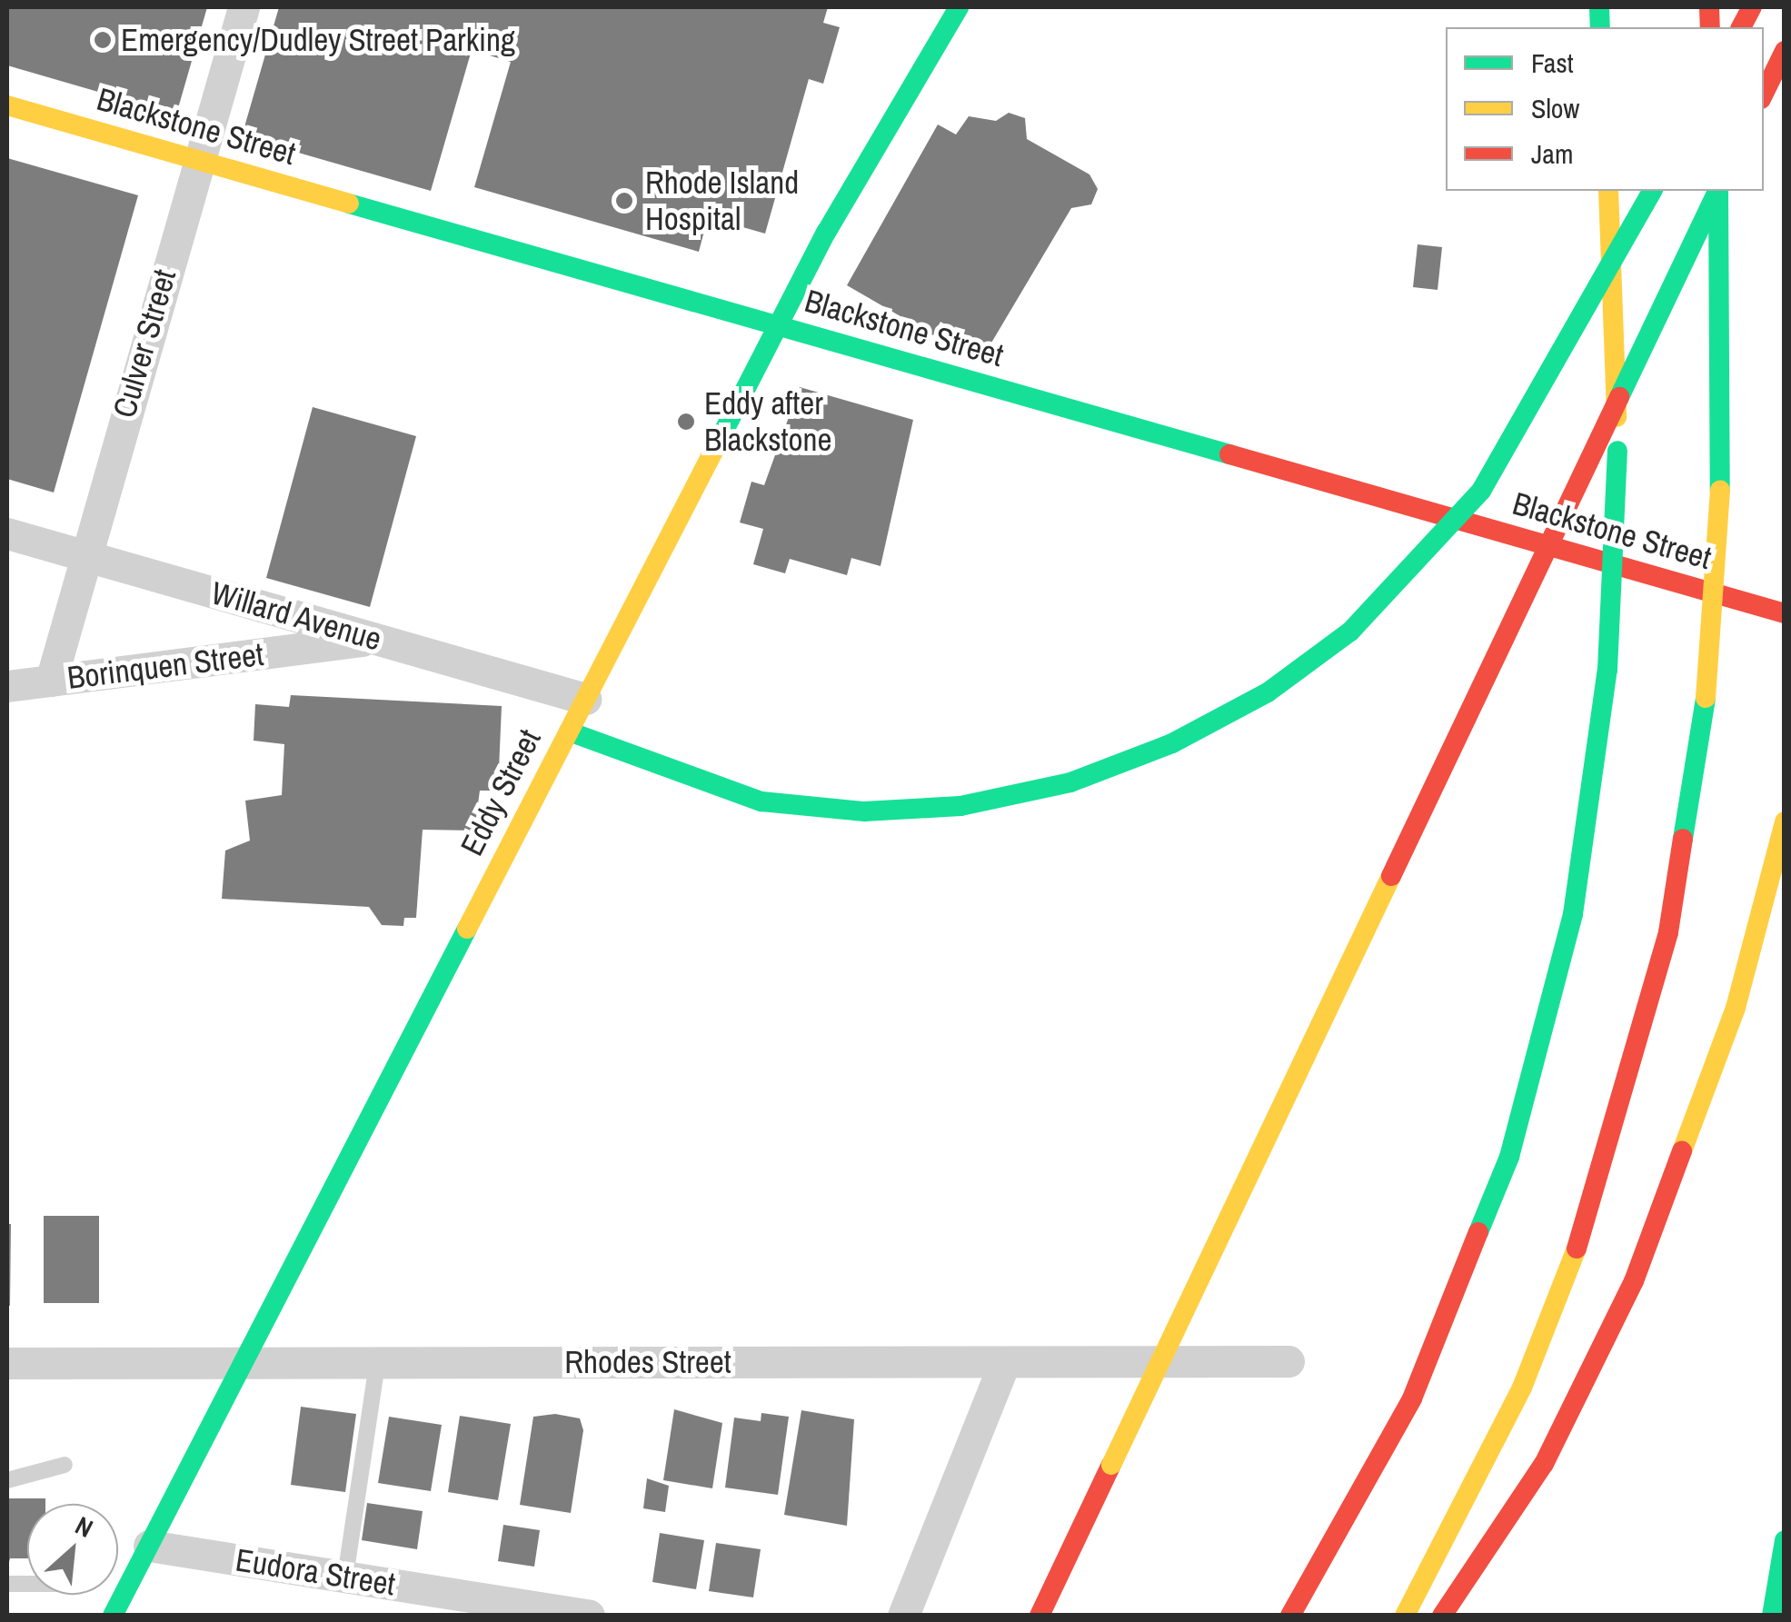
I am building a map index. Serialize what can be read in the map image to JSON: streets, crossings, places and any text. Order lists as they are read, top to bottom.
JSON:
{
  "streets": {
    "main road": ["Blackstone Street", "Eddy Street"],
    "street": [
      "Culver Street",
      "Willard Avenue",
      "Borinquen Street",
      "Rhodes Street",
      "Eudora Street"
    ]
  },
  "crossings": [
    ["Blackstone Street", "Culver Street"],
    ["Blackstone Street", "Eddy Street"],
    ["Culver Street", "Willard Avenue"],
    ["Culver Street", "Borinquen Street"],
    ["Willard Avenue", "Borinquen Street"],
    ["Willard Avenue", "Eddy Street"],
    ["Eddy Street", "Rhodes Street"],
    ["Eddy Street", "Eudora Street"]
  ],
  "places": ["Emergency/Dudley Street Parking", "Rhode Island Hospital", "Eddy after Blackstone"],
  "legend": ["Fast", "Slow", "Jam"],
  "north": "top right"
}
